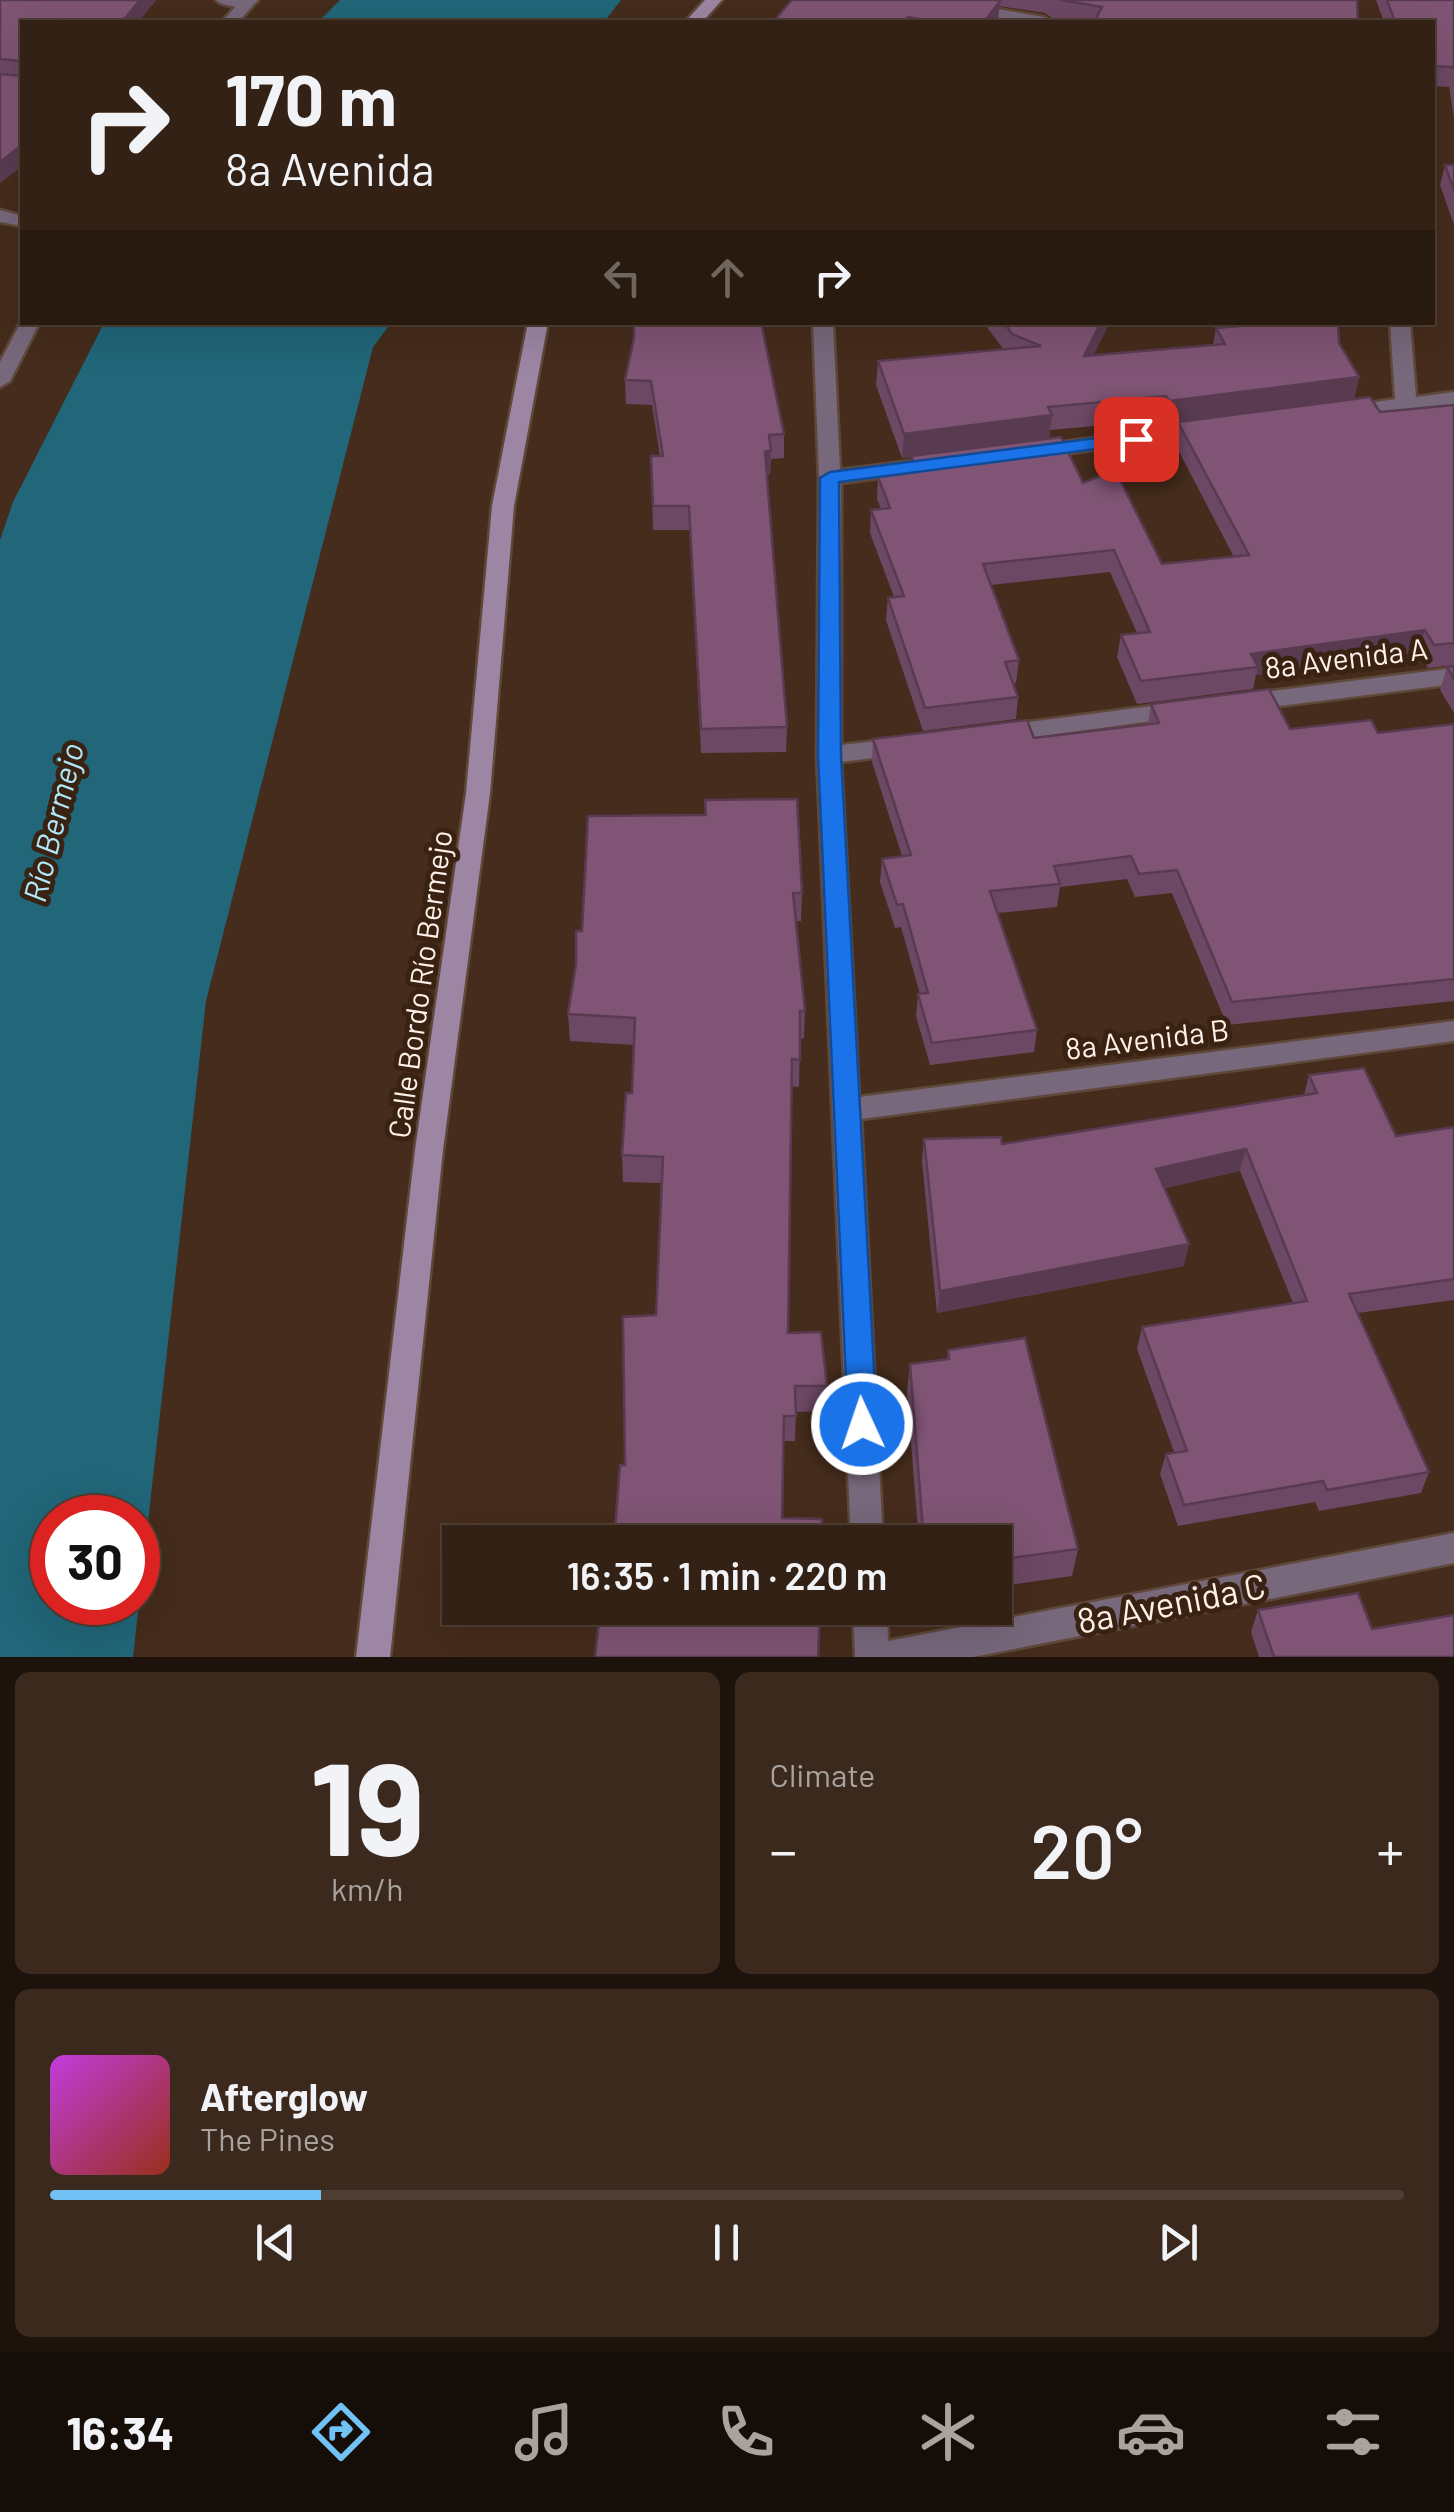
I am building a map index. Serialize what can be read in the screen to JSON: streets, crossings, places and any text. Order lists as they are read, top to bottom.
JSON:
{
  "streets": {
    "main road": ["Calle Bordo Río Bermejo"],
    "street": ["8a Avenida A", "8a Avenida B", "8a Avenida C"]
  },
  "water": ["Río Bermejo"],
  "page": {
    "turn": ["170 m", "8a Avenida"],
    "limit": "30",
    "trip": "16:35 · 1 min · 220 m",
    "tile": [
      ["19", "km/h"],
      "Climate"
    ],
    "heat": ["−", "20°", "+"],
    "song": ["Afterglow", "The Pines"],
    "tabs": "16:34"
  }
}
